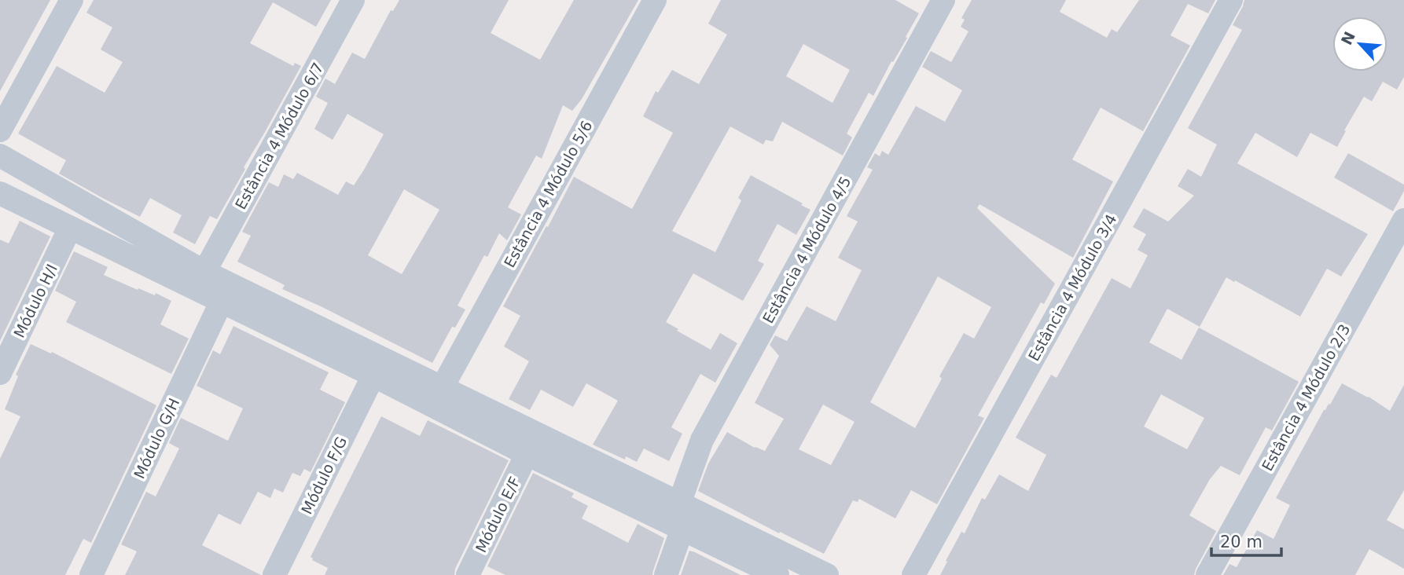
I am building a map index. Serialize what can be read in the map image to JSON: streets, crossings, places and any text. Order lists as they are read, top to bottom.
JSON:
{
  "streets": {
    "street": [
      "Estância 4 Módulo 6/7",
      "Estância 4 Módulo 5/6",
      "Estância 4 Módulo 4/5",
      "Estância 4 Módulo 3/4",
      "Módulo H/I",
      "Estância 4 Módulo 2/3",
      "Módulo G/H",
      "Módulo F/G",
      "Módulo E/F"
    ]
  },
  "scale_bar": "20 m",
  "north": "top left"
}
